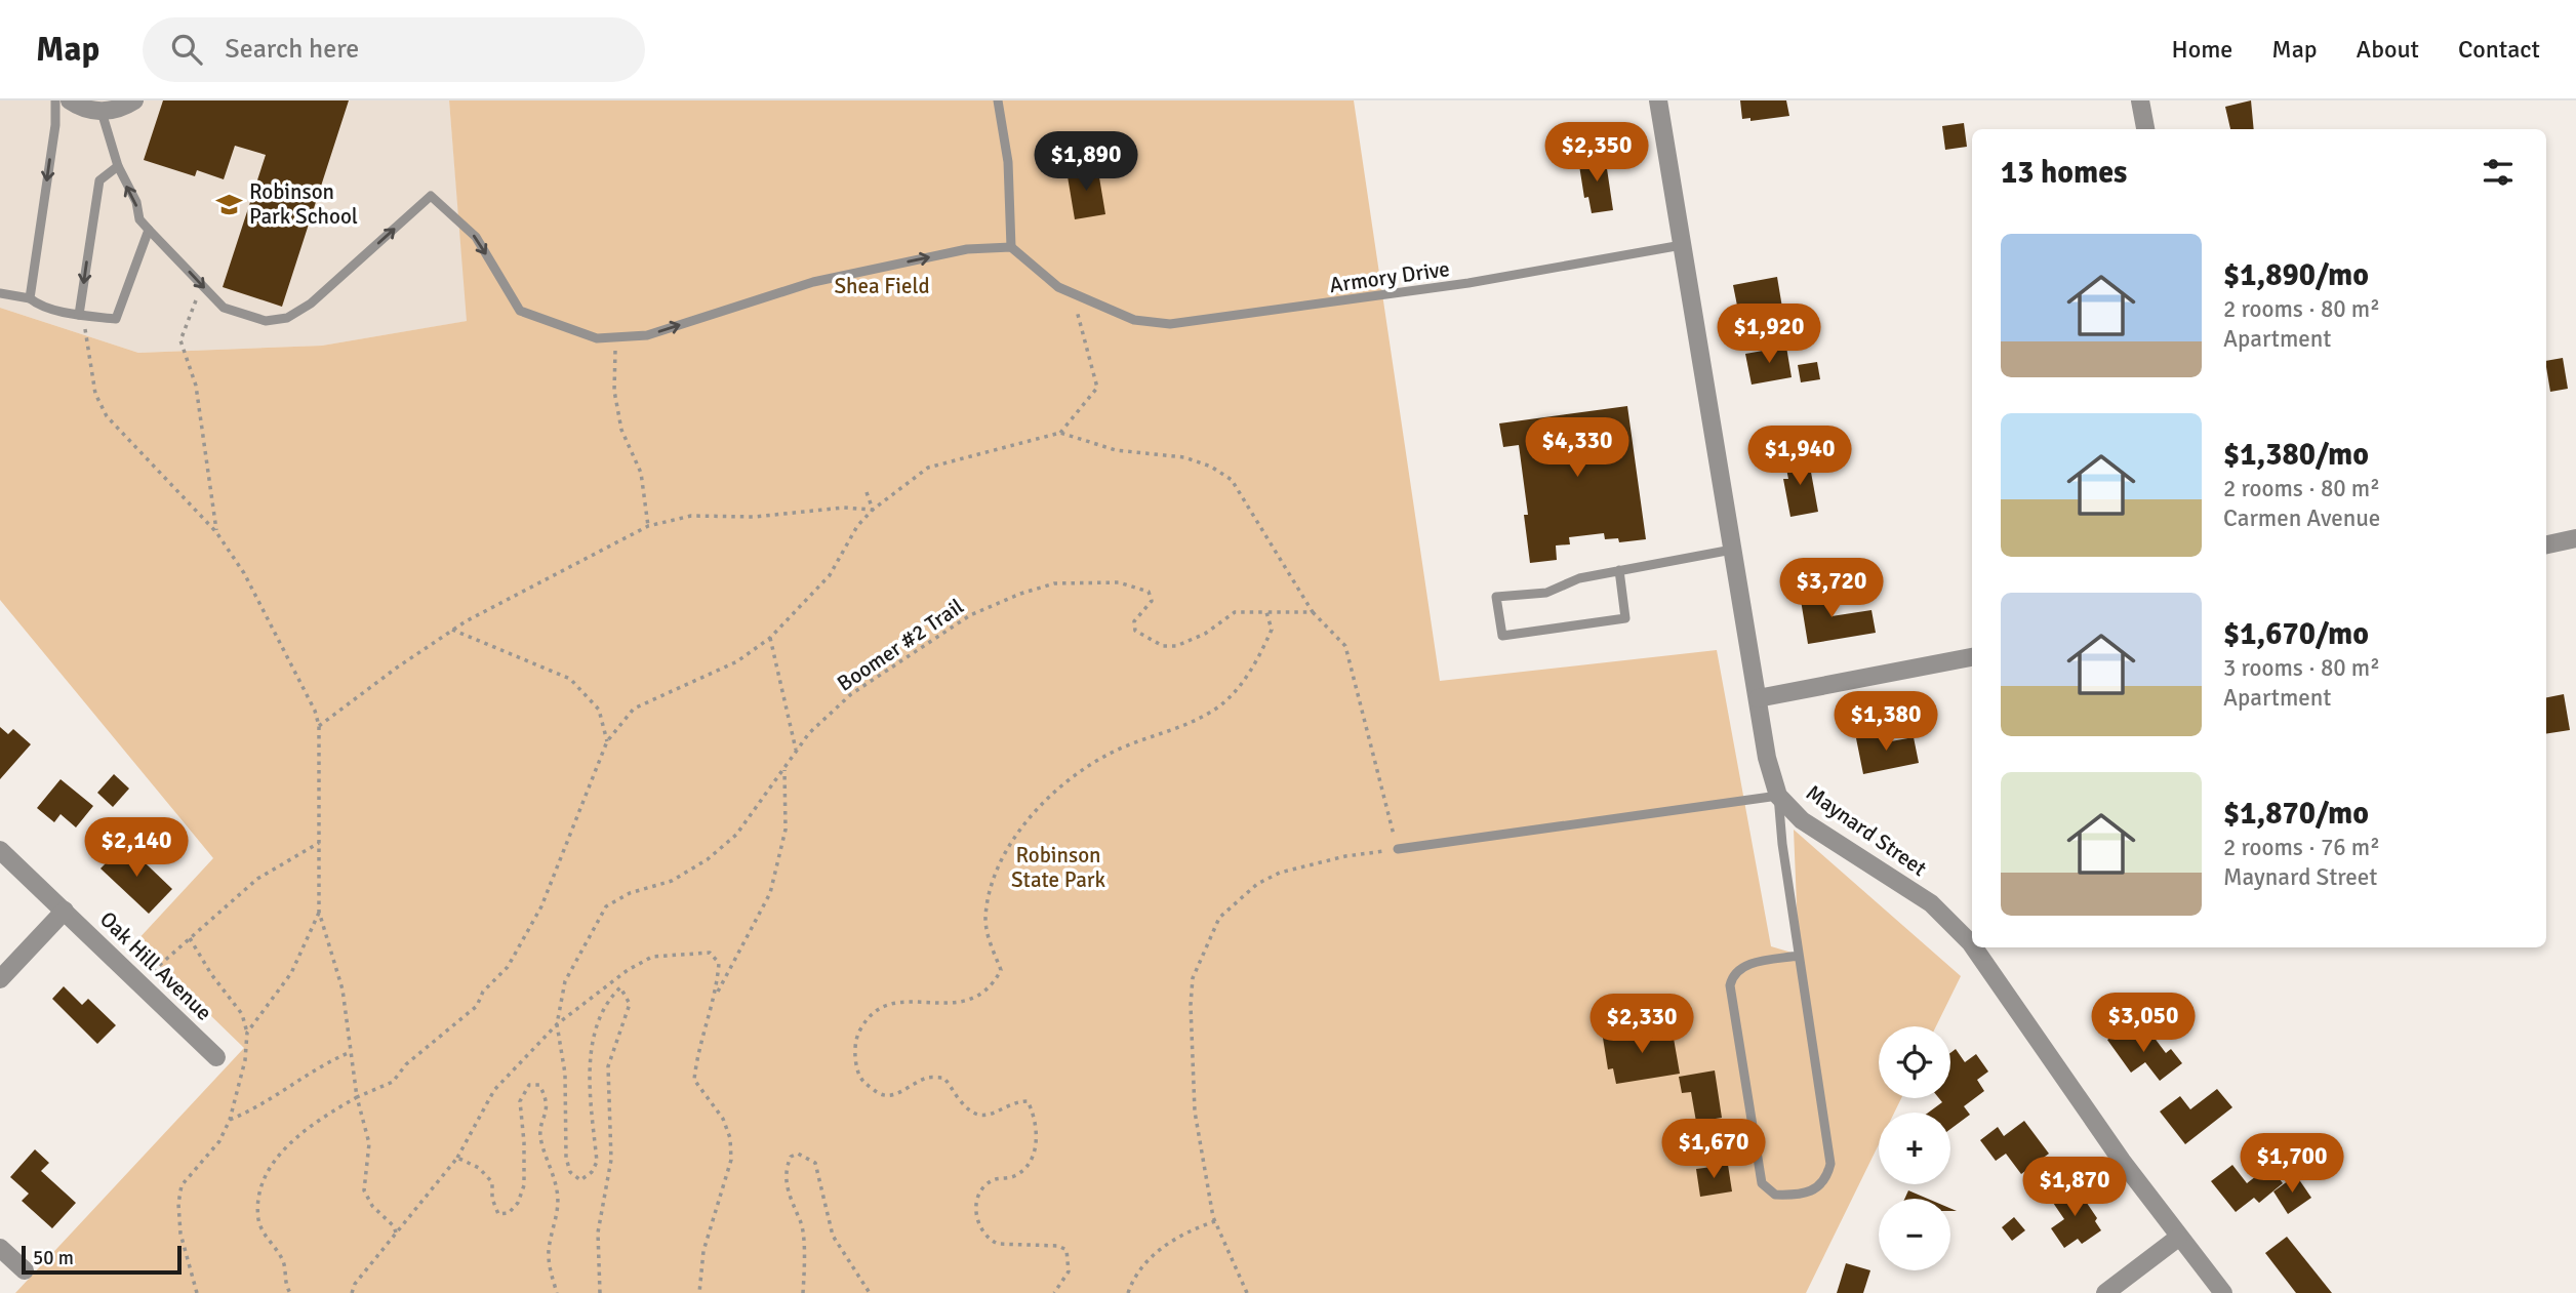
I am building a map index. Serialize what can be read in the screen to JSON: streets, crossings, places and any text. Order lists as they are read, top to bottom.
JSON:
{
  "streets": {
    "street": ["Maynard Street", "Oak Hill Avenue"],
    "lane": ["Armory Drive"],
    "path": ["Boomer #2 Trail"]
  },
  "crossings": [
    ["Armory Drive", "Maynard Street"]
  ],
  "parks": ["Shea Field", "Robinson State Park"],
  "places": {
    "school or university": ["Robinson Park School"]
  },
  "scale_bar": "50 m",
  "page": {
    "header": "Map",
    "search": "Search here",
    "nav": [
      "Home",
      "Map",
      "About",
      "Contact"
    ],
    "price": [
      "$2,350",
      "$1,890",
      "$1,920",
      "$4,330",
      "$1,940",
      "$3,720",
      "$1,380",
      "$2,140",
      "$3,050",
      "$2,330",
      "$1,670",
      "$1,700",
      "$1,870"
    ],
    "heading": "13 homes",
    "list": [
      {
        "name": "$1,890/mo",
        "note": "2 rooms · 80 m² · Apartment"
      },
      {
        "name": "$1,380/mo",
        "note": "2 rooms · 80 m² · Carmen Avenue"
      },
      {
        "name": "$1,670/mo",
        "note": "3 rooms · 80 m² · Apartment"
      },
      {
        "name": "$1,870/mo",
        "note": "2 rooms · 76 m² · Maynard Street"
      }
    ],
    "map_buttons": ["+", "−"],
    "scale": "50 m"
  }
}
